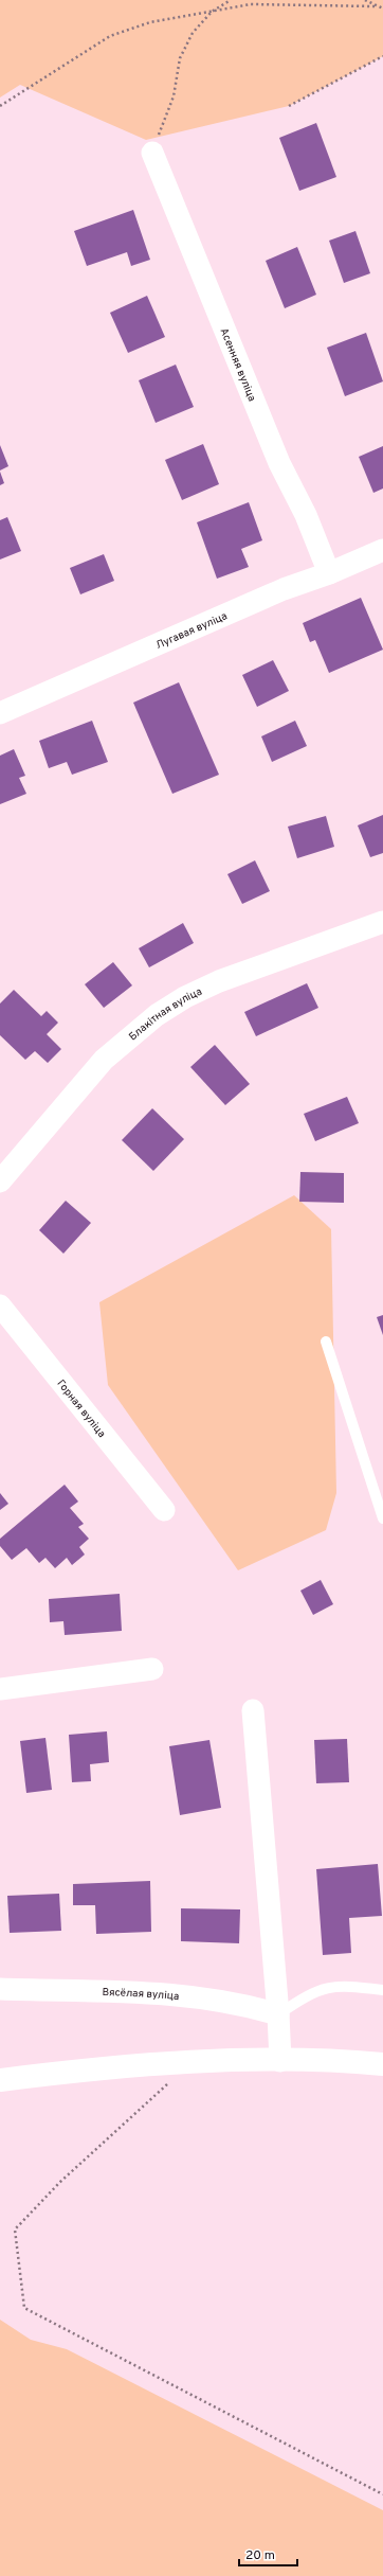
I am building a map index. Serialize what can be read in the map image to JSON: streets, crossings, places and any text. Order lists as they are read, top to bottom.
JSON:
{
  "streets": {
    "street": [
      "Асенняя вуліца",
      "Лугавая вуліца",
      "Блакітная вуліца",
      "Горная вуліца",
      "Вясёлая вуліца"
    ]
  },
  "crossings": [
    ["Асенняя вуліца", "Лугавая вуліца"]
  ],
  "scale_bar": "20 m"
}
